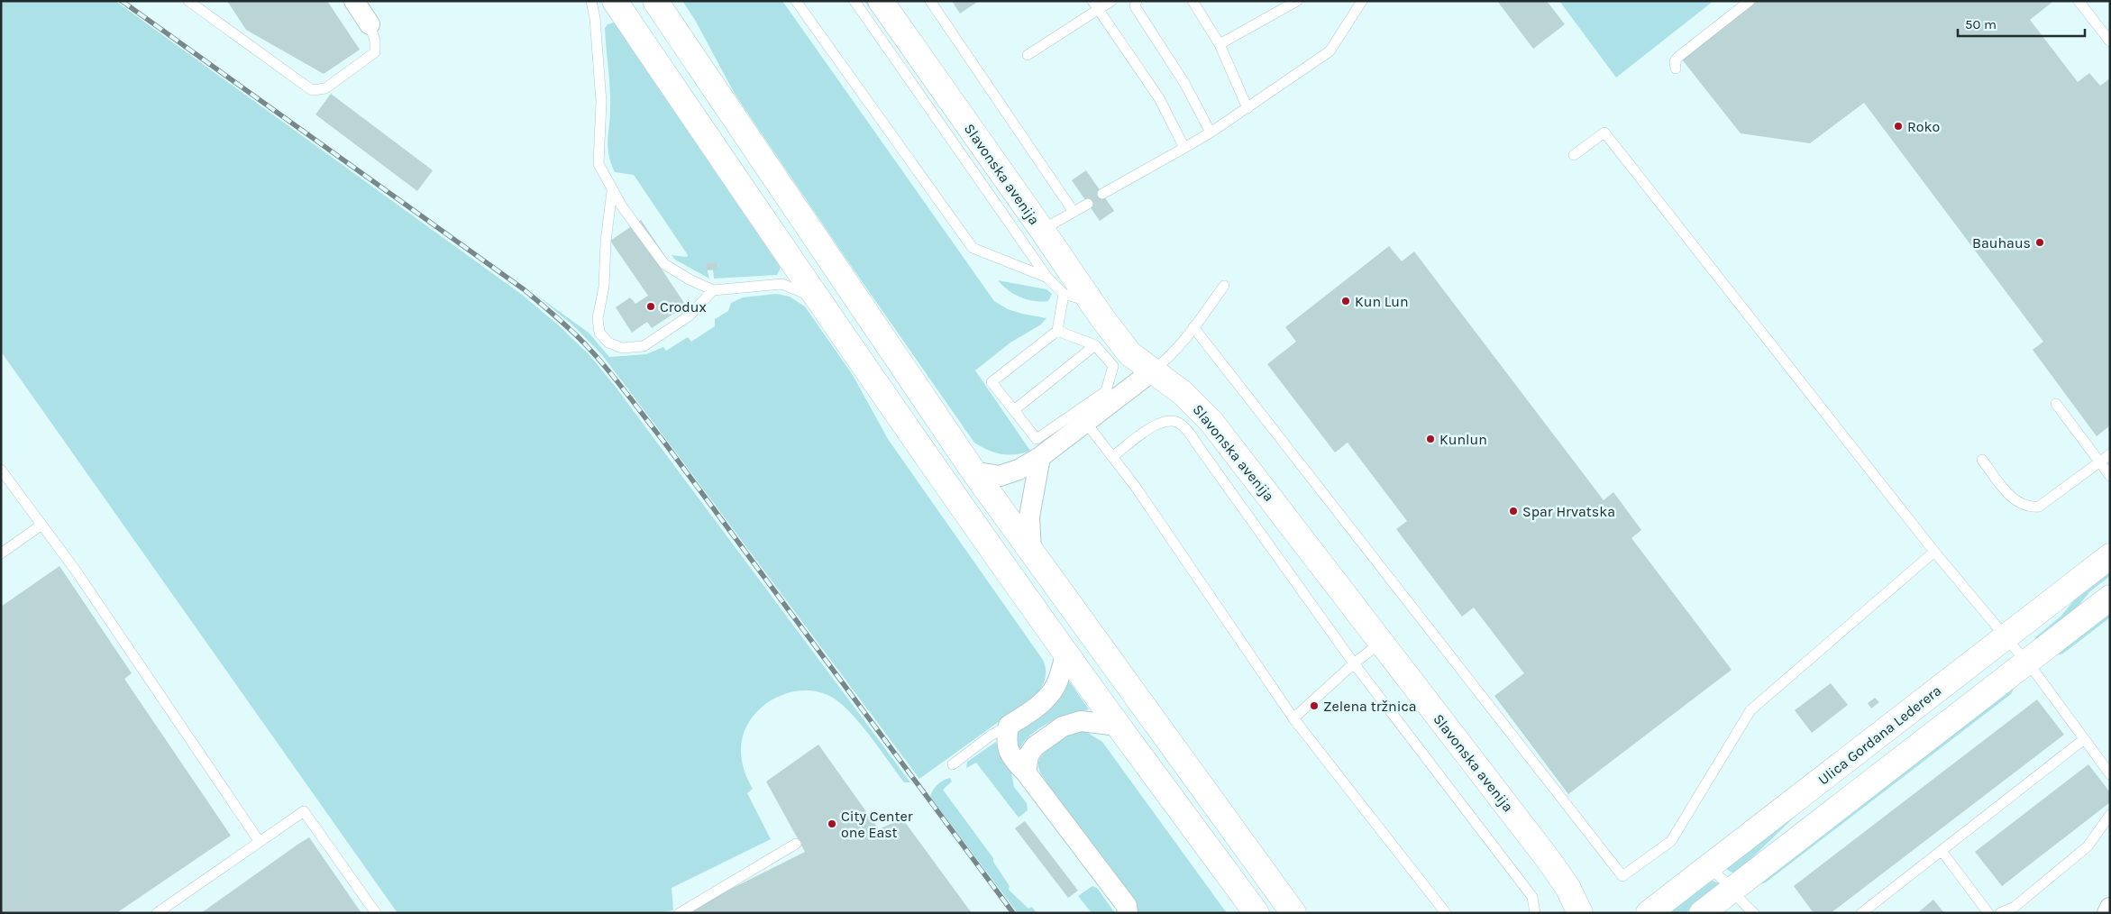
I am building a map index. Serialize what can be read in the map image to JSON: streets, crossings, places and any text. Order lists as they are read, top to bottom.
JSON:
{
  "streets": {
    "street": ["Slavonska avenija", "Ulica Gordana Lederera"]
  },
  "places": [
    "Roko",
    "Bauhaus",
    "Kun Lun",
    "Crodux",
    "Kunlun",
    "Spar Hrvatska",
    "Zelena tržnica",
    "City Center one East"
  ],
  "scale_bar": "50 m"
}
